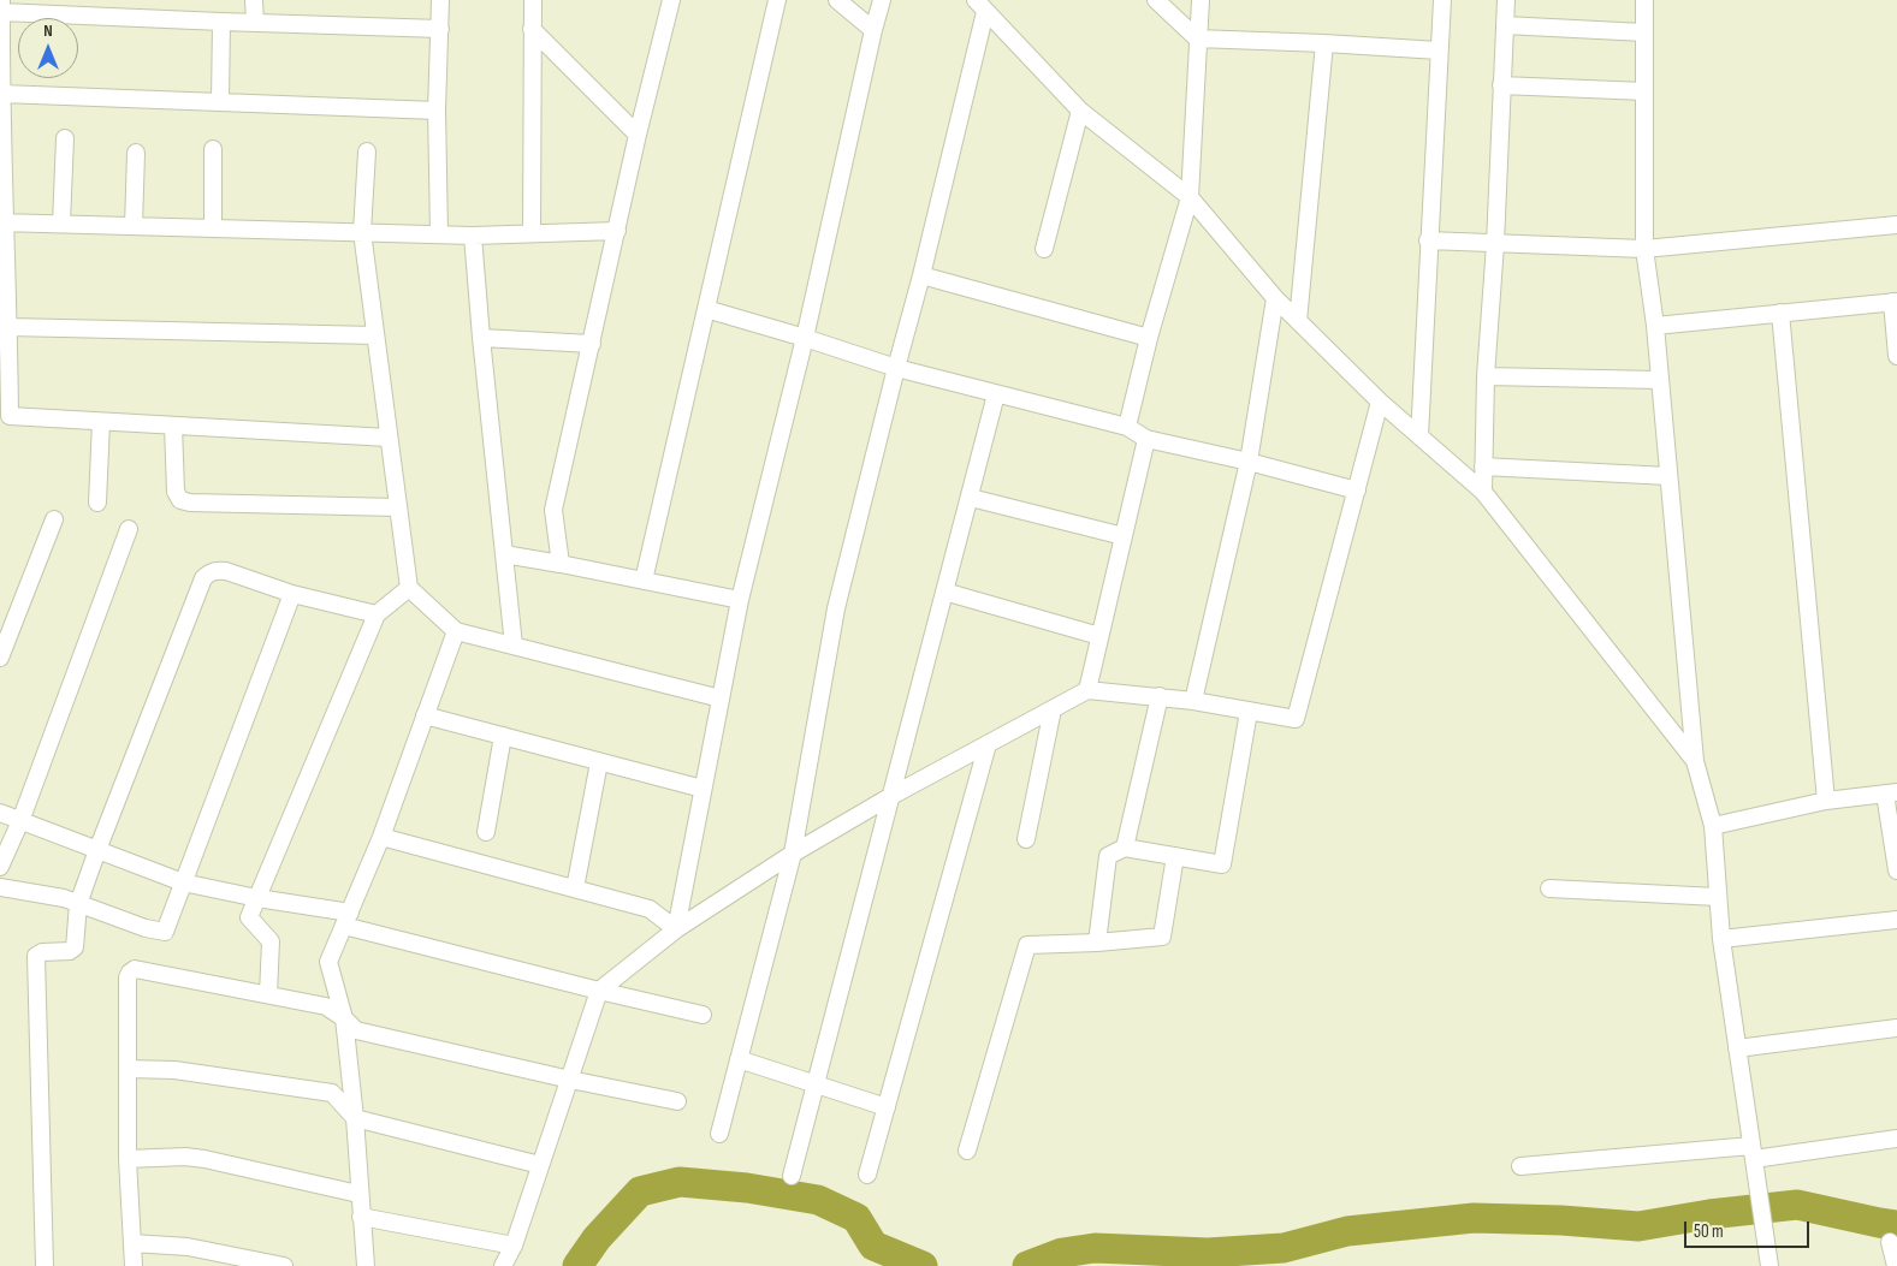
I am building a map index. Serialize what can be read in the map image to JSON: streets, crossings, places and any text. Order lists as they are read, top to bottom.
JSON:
{
  "scale_bar": "50 m",
  "north": "top"
}
